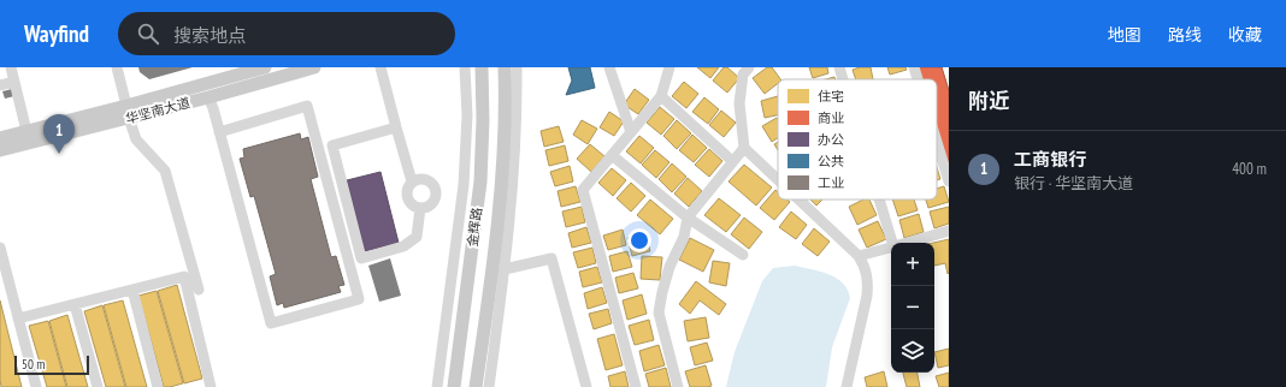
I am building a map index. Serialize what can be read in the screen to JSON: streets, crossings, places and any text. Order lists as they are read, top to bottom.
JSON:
{
  "streets": {
    "main road": ["华坚南大道", "金辉路"]
  },
  "legend": [
    "住宅",
    "商业",
    "办公",
    "公共",
    "工业"
  ],
  "scale_bar": "50 m",
  "page": {
    "header": "Wayfind",
    "search": "搜索地点",
    "nav": ["地图", "路线", "收藏"],
    "heading": "附近",
    "pins": "1",
    "list": [
      {
        "mark": "1",
        "name": "工商银行",
        "note": "银行 · 华坚南大道",
        "value": "400 m"
      }
    ],
    "map_buttons": ["+", "−"],
    "scale": "50 m"
  }
}
